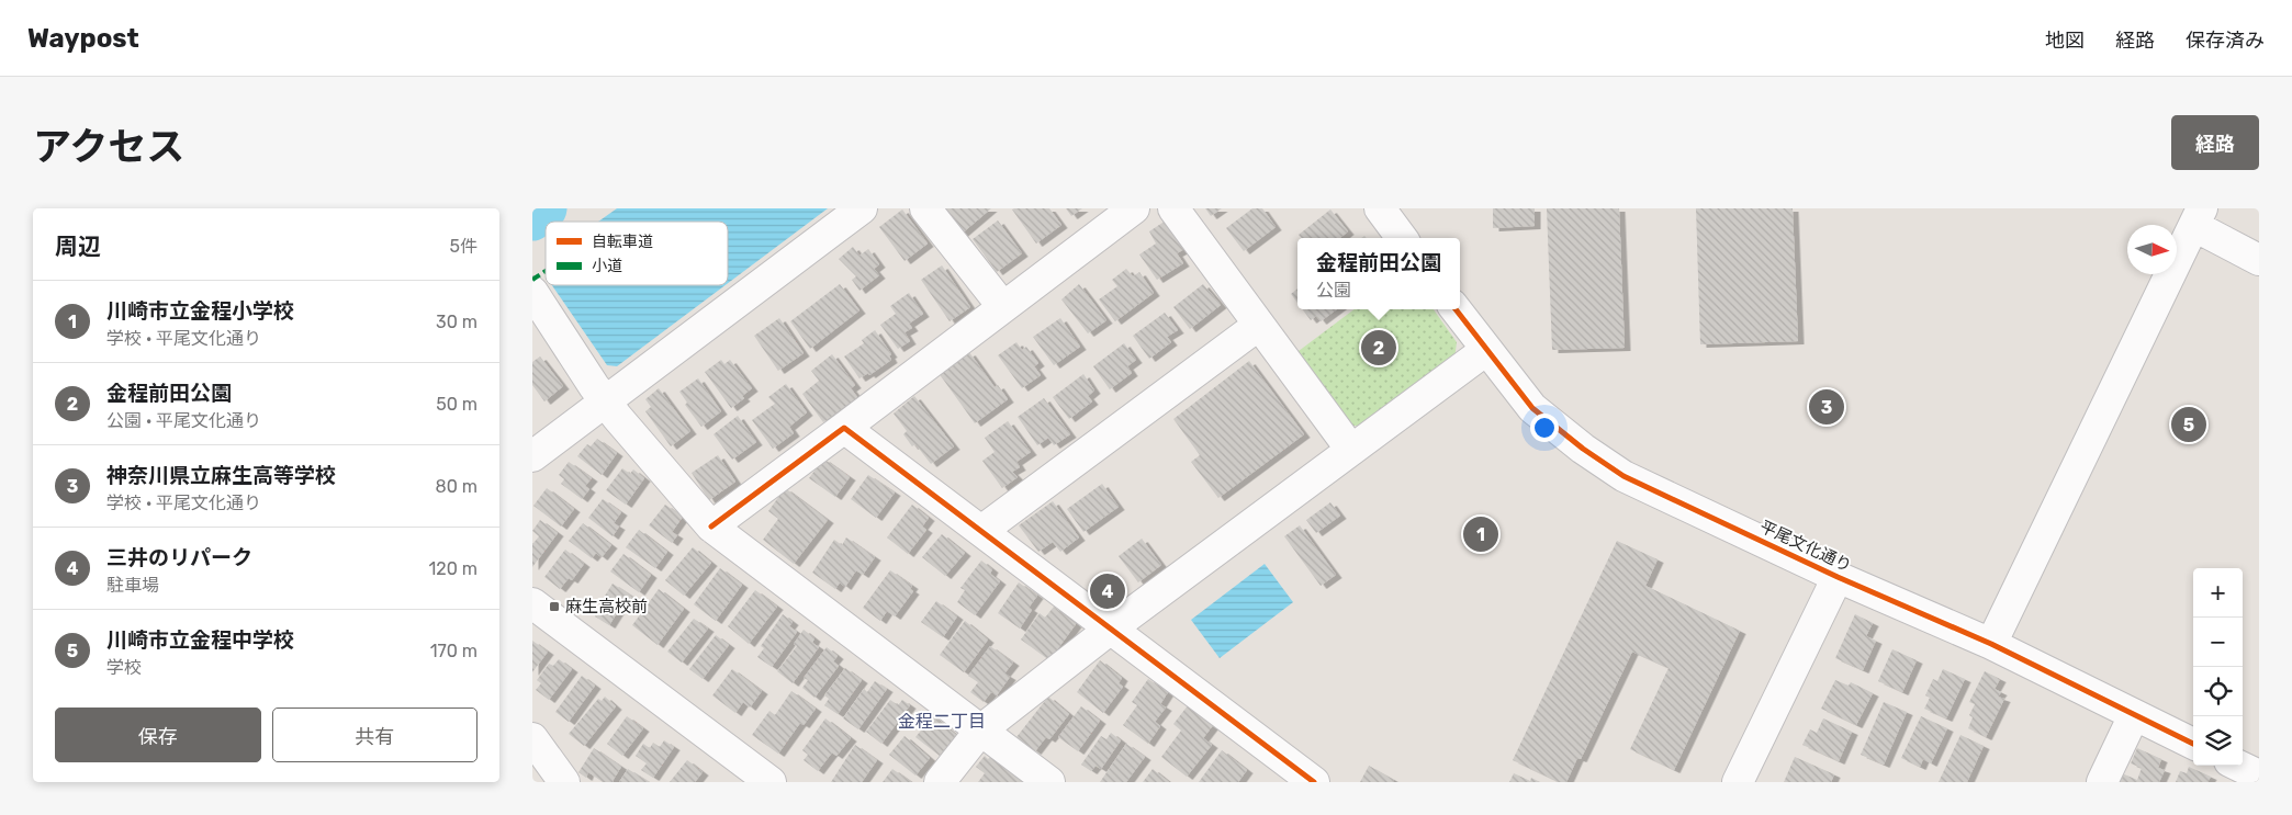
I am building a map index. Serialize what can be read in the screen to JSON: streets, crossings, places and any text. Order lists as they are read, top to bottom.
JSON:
{
  "streets": {
    "street": ["平尾文化通り"]
  },
  "districts": ["金程二丁目"],
  "places": {
    "transit": ["麻生高校前"]
  },
  "legend": ["自転車道", "小道"],
  "north": "right",
  "page": {
    "header": "Waypost",
    "nav": ["地図", "経路", "保存済み"],
    "title": "アクセス",
    "buttons": [
      "経路",
      ["保存", "共有"]
    ],
    "heading": ["周辺", "5件"],
    "popup": ["金程前田公園", "公園"],
    "list": [
      {
        "mark": "1",
        "name": "川崎市立金程小学校",
        "note": "学校 · 平尾文化通り",
        "value": "30 m"
      },
      {
        "mark": "2",
        "name": "金程前田公園",
        "note": "公園 · 平尾文化通り",
        "value": "50 m"
      },
      {
        "mark": "3",
        "name": "神奈川県立麻生高等学校",
        "note": "学校 · 平尾文化通り",
        "value": "80 m"
      },
      {
        "mark": "4",
        "name": "三井のリパーク",
        "note": "駐車場",
        "value": "120 m"
      },
      {
        "mark": "5",
        "name": "川崎市立金程中学校",
        "note": "学校",
        "value": "170 m"
      }
    ],
    "pins": [
      "2",
      "3",
      "5",
      "1",
      "4"
    ],
    "map_buttons": ["+", "−"]
  }
}
